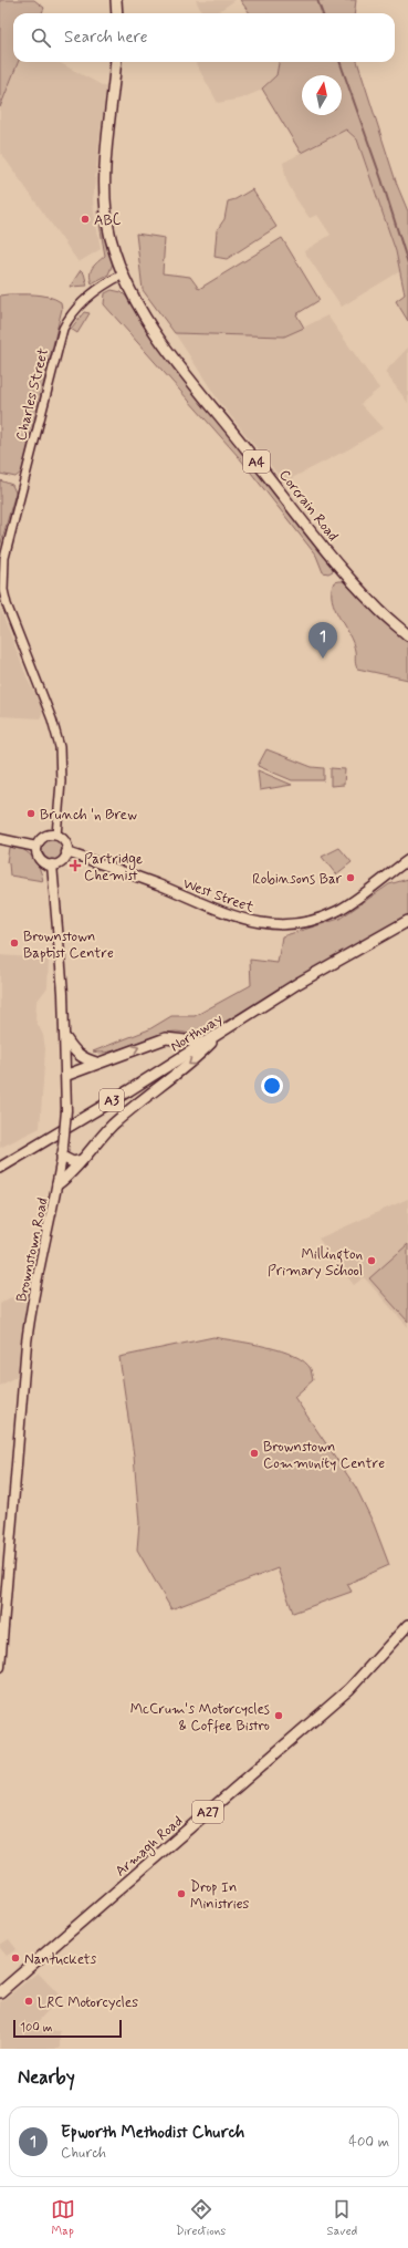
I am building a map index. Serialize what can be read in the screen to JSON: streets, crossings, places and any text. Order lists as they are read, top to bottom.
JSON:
{
  "streets": {
    "main road": [
      "A4",
      "Corcrain Road",
      "West Street",
      "Northway",
      "A3",
      "Brownstown Road",
      "A27",
      "Armagh Road"
    ],
    "street": ["Charles Street"]
  },
  "crossings": [
    ["Charles Street", "A4"],
    ["Charles Street", "Corcrain Road"],
    ["Charles Street", "West Street"],
    ["Charles Street", "Brownstown Road"],
    ["A4", "Corcrain Road"],
    ["West Street", "Brownstown Road"]
  ],
  "places": {
    "other": [
      "ABC",
      "Brunch 'n Brew",
      "Robinsons Bar",
      "Brownstown Baptist Centre",
      "Millington Primary School",
      "Brownstown Community Centre",
      "McCrum's Motorcycles & Coffee Bistro",
      "Drop In Ministries",
      "Nantuckets",
      "LRC Motorcycles"
    ],
    "health": ["Partridge Chemist"]
  },
  "scale_bar": "100 m",
  "north": "top",
  "page": {
    "search": "Search here",
    "pins": "1",
    "scale": "100 m",
    "heading": "Nearby",
    "list": [
      {
        "mark": "1",
        "name": "Epworth Methodist Church",
        "note": "Church",
        "value": "400 m"
      }
    ],
    "nav": ["Map", "Directions", "Saved"]
  }
}
